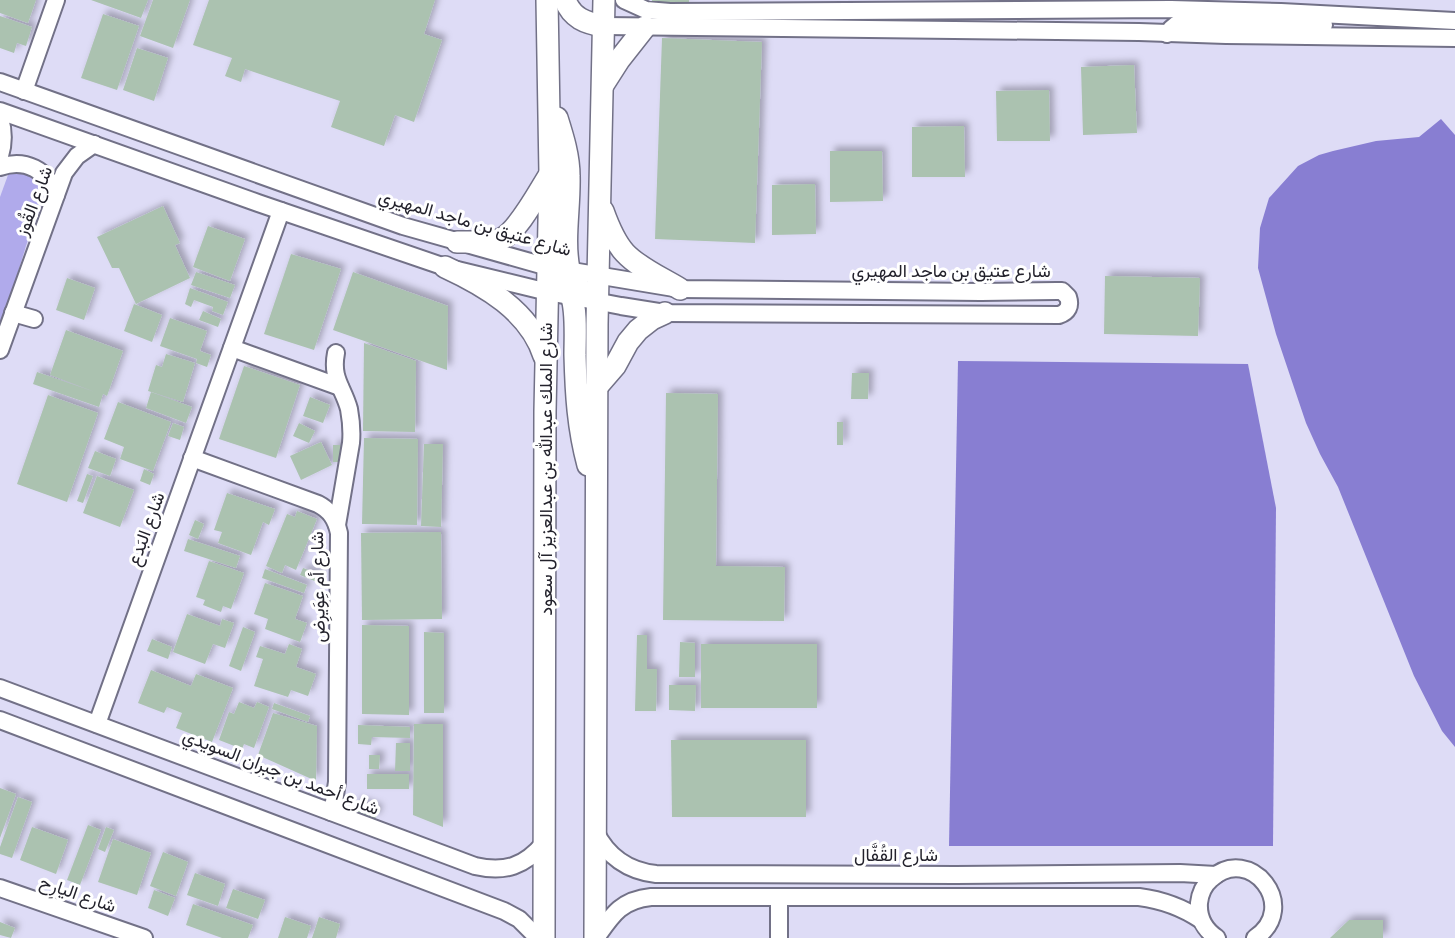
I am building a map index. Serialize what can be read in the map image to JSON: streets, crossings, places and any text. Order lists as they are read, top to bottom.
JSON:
{
  "streets": {
    "main road": ["شارع الملك عبدالله بن عبدالعزيز آل سعود"],
    "street": [
      "شارع القُوز",
      "شارع عتيق بن ماجد المهيري",
      "شارع البَدع",
      "شارع أم عِوَيرِض",
      "شارع أحمد بن جبران السويدي",
      "شارع القُفَّال",
      "شارع اليارِح"
    ]
  },
  "crossings": [
    ["شارع القُوز", "شارع عتيق بن ماجد المهيري"],
    ["شارع عتيق بن ماجد المهيري", "شارع الملك عبدالله بن عبدالعزيز آل سعود"],
    ["شارع عتيق بن ماجد المهيري", "شارع البَدع"],
    ["شارع الملك عبدالله بن عبدالعزيز آل سعود", "شارع أحمد بن جبران السويدي"],
    ["شارع البَدع", "شارع أم عِوَيرِض"],
    ["شارع البَدع", "شارع أحمد بن جبران السويدي"],
    ["شارع أم عِوَيرِض", "شارع أحمد بن جبران السويدي"]
  ]
}
